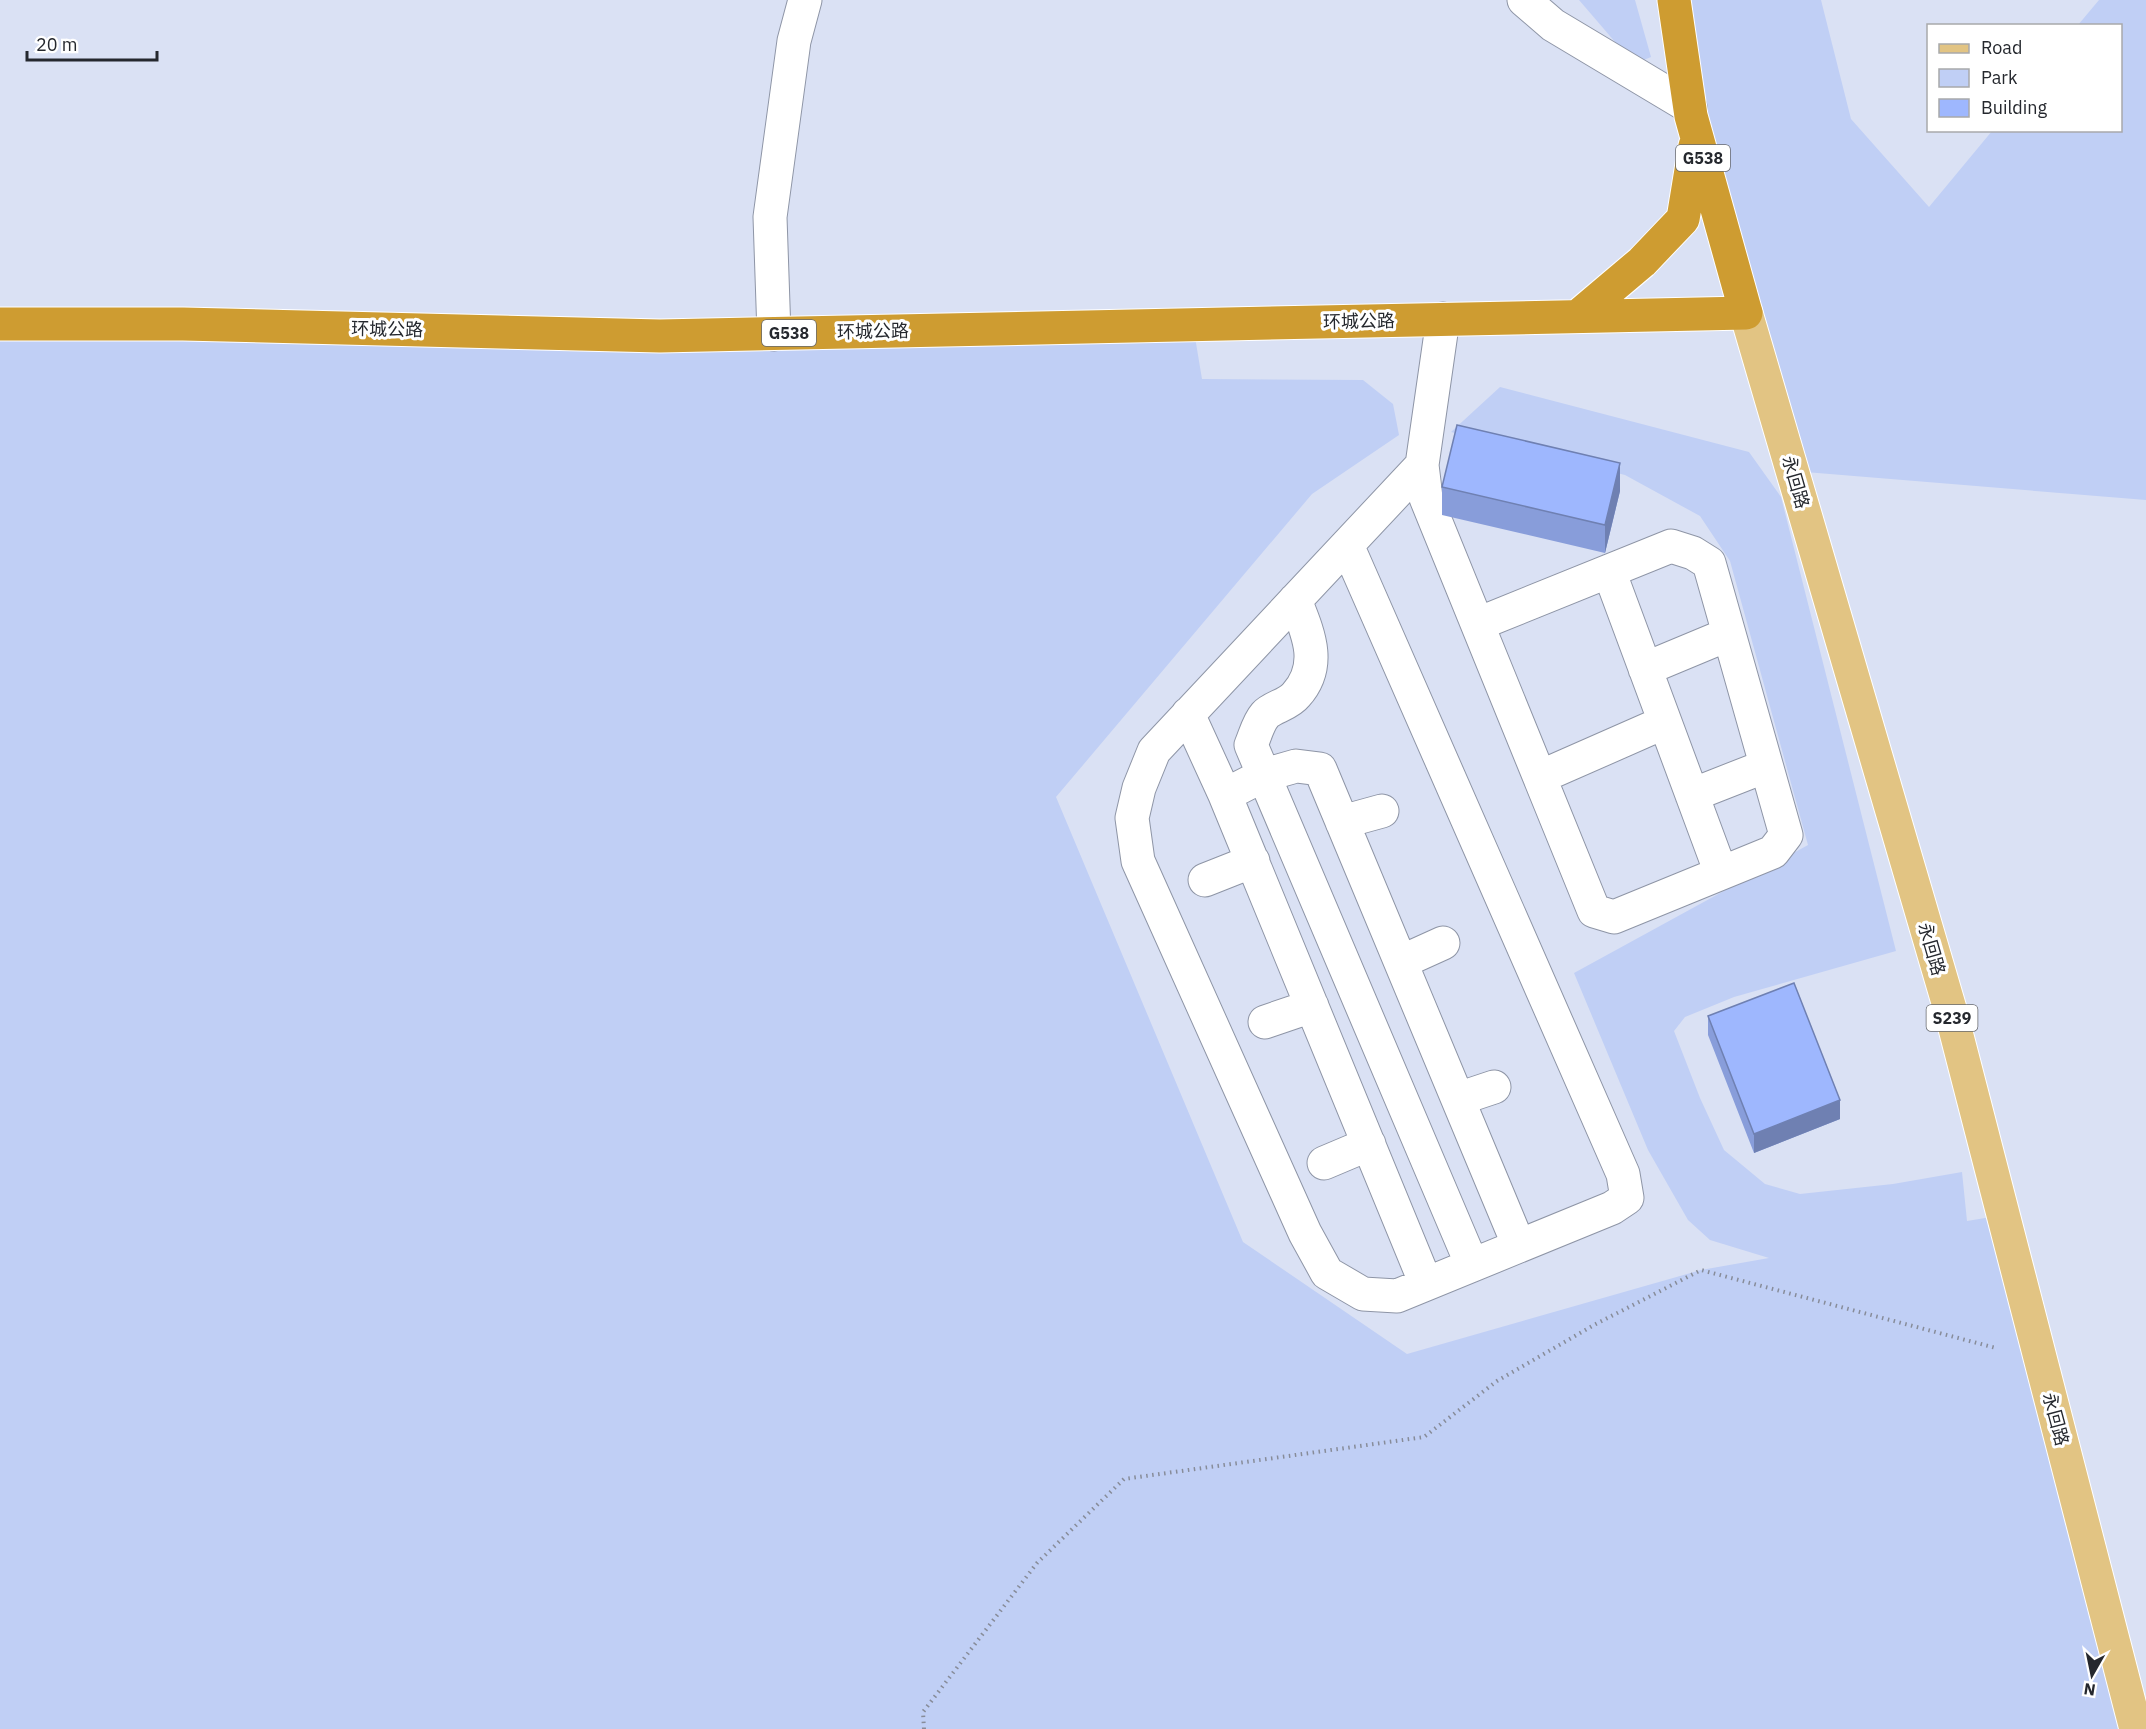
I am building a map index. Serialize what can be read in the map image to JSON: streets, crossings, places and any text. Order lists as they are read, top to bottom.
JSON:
{
  "streets": {
    "highway": ["G538", "环城公路"],
    "main road": ["永回路", "S239"]
  },
  "crossings": [
    ["G538", "环城公路"],
    ["G538", "永回路"],
    ["环城公路", "永回路"]
  ],
  "legend": ["Road", "Park", "Building"],
  "scale_bar": "20 m",
  "north": "bottom"
}
